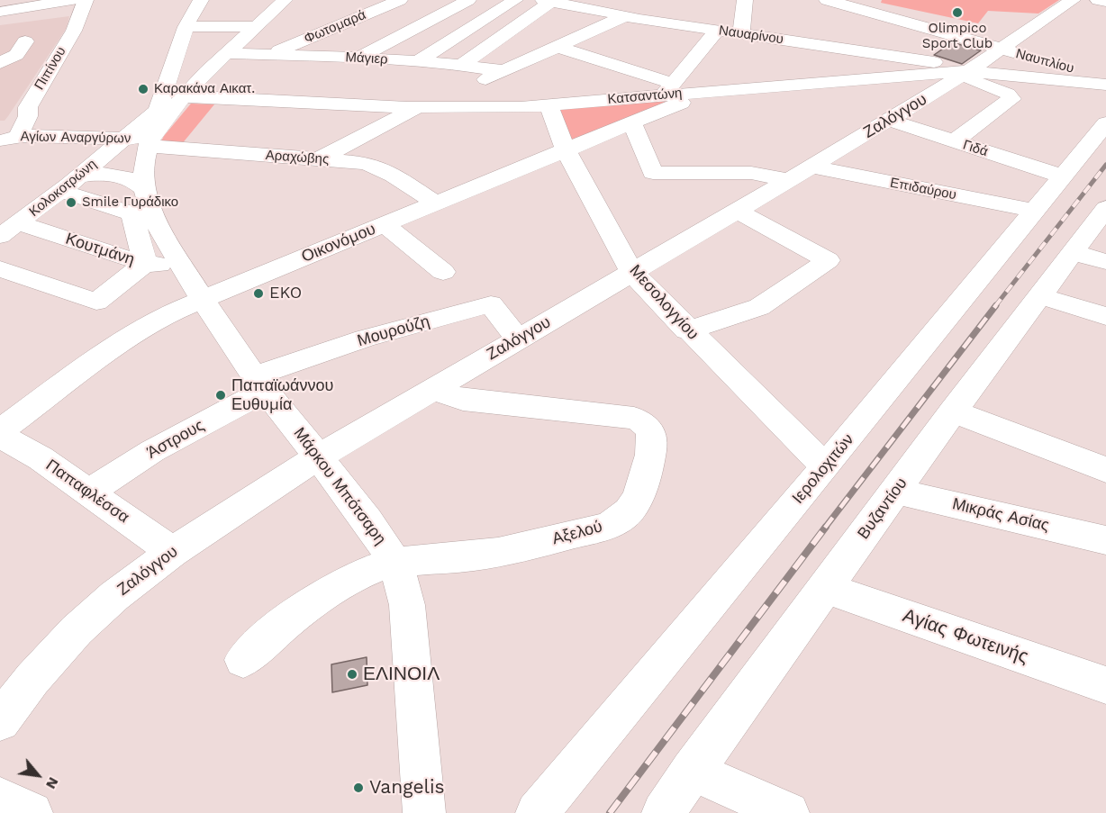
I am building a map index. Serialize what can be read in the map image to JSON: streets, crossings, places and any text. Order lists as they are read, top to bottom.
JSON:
{
  "streets": {
    "street": [
      "Φωτομαρά",
      "Ναυαρίνου",
      "Μάγιερ",
      "Ναυπλίου",
      "Πιπίνου",
      "Κατσαντώνη",
      "Ζαλόγγου",
      "Αγίων Αναργύρων",
      "Γιδά",
      "Αραχώβης",
      "Κολοκοτρώνη",
      "Επιδαύρου",
      "Οικονόμου",
      "Κουτμάνη",
      "Μεσολογγίου",
      "Μουρούζη",
      "Άστρους",
      "Ιερολοχιτών",
      "Μάρκου Μπότσαρη",
      "Παπαφλέσσα",
      "Βυζαντίου",
      "Μικράς Ασίας",
      "Αξελού",
      "Αγίας Φωτεινής"
    ]
  },
  "crossings": [
    ["Φωτομαρά", "Μάγιερ"],
    ["Ναυαρίνου", "Κατσαντώνη"],
    ["Ναυαρίνου", "Ζαλόγγου"],
    ["Μάγιερ", "Κατσαντώνη"],
    ["Μάγιερ", "Μάρκου Μπότσαρη"],
    ["Ναυπλίου", "Ζαλόγγου"],
    ["Πιπίνου", "Αγίων Αναργύρων"],
    ["Κατσαντώνη", "Ζαλόγγου"],
    ["Κατσαντώνη", "Οικονόμου"],
    ["Κατσαντώνη", "Μεσολογγίου"],
    ["Κατσαντώνη", "Μάρκου Μπότσαρη"],
    ["Ζαλόγγου", "Γιδά"],
    ["Ζαλόγγου", "Επιδαύρου"],
    ["Ζαλόγγου", "Μεσολογγίου"],
    ["Ζαλόγγου", "Μουρούζη"],
    ["Ζαλόγγου", "Μάρκου Μπότσαρη"],
    ["Ζαλόγγου", "Παπαφλέσσα"],
    ["Ζαλόγγου", "Αξελού"],
    ["Αγίων Αναργύρων", "Αραχώβης"],
    ["Αγίων Αναργύρων", "Κολοκοτρώνη"],
    ["Αγίων Αναργύρων", "Μάρκου Μπότσαρη"],
    ["Γιδά", "Ιερολοχιτών"],
    ["Αραχώβης", "Οικονόμου"],
    ["Αραχώβης", "Μάρκου Μπότσαρη"],
    ["Κολοκοτρώνη", "Κουτμάνη"],
    ["Κολοκοτρώνη", "Μάρκου Μπότσαρη"],
    ["Επιδαύρου", "Οικονόμου"],
    ["Επιδαύρου", "Ιερολοχιτών"],
    ["Οικονόμου", "Μεσολογγίου"],
    ["Οικονόμου", "Μάρκου Μπότσαρη"],
    ["Κουτμάνη", "Μάρκου Μπότσαρη"],
    ["Μεσολογγίου", "Ιερολοχιτών"],
    ["Μουρούζη", "Άστρους"],
    ["Μουρούζη", "Μάρκου Μπότσαρη"],
    ["Άστρους", "Μάρκου Μπότσαρη"],
    ["Άστρους", "Παπαφλέσσα"],
    ["Μάρκου Μπότσαρη", "Αξελού"],
    ["Βυζαντίου", "Μικράς Ασίας"],
    ["Βυζαντίου", "Αγίας Φωτεινής"]
  ],
  "places": [
    "Olimpico Sport Club",
    "Καρακάνα Αικατ.",
    "Smile Γυράδικο",
    "EKO",
    "Παπαϊωάννου Ευθυμία",
    "ΕΛΙΝΟΙΛ",
    "Vangelis"
  ],
  "north": "bottom right"
}
